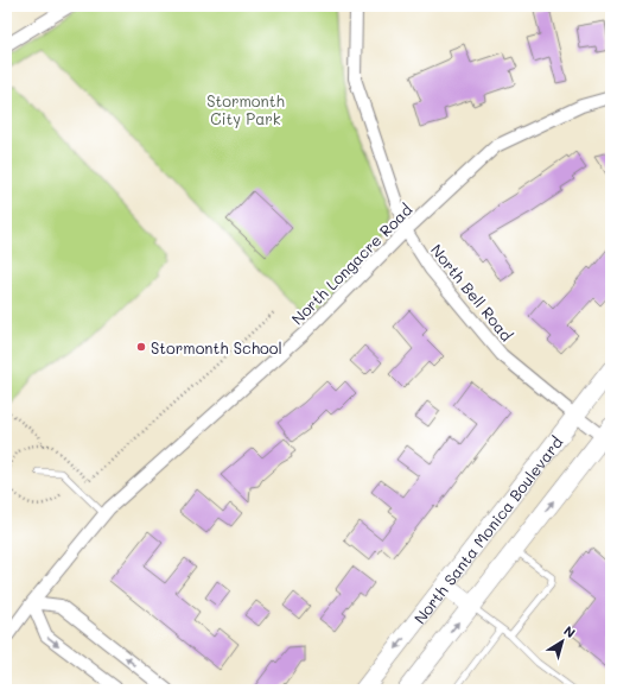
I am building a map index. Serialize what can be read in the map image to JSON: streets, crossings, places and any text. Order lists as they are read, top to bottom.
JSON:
{
  "streets": {
    "street": ["North Longacre Road", "North Bell Road", "North Santa Monica Boulevard"]
  },
  "crossings": [
    ["North Longacre Road", "North Bell Road"],
    ["North Bell Road", "North Santa Monica Boulevard"]
  ],
  "parks": ["Stormonth City Park"],
  "places": ["Stormonth School"],
  "north": "top right"
}
